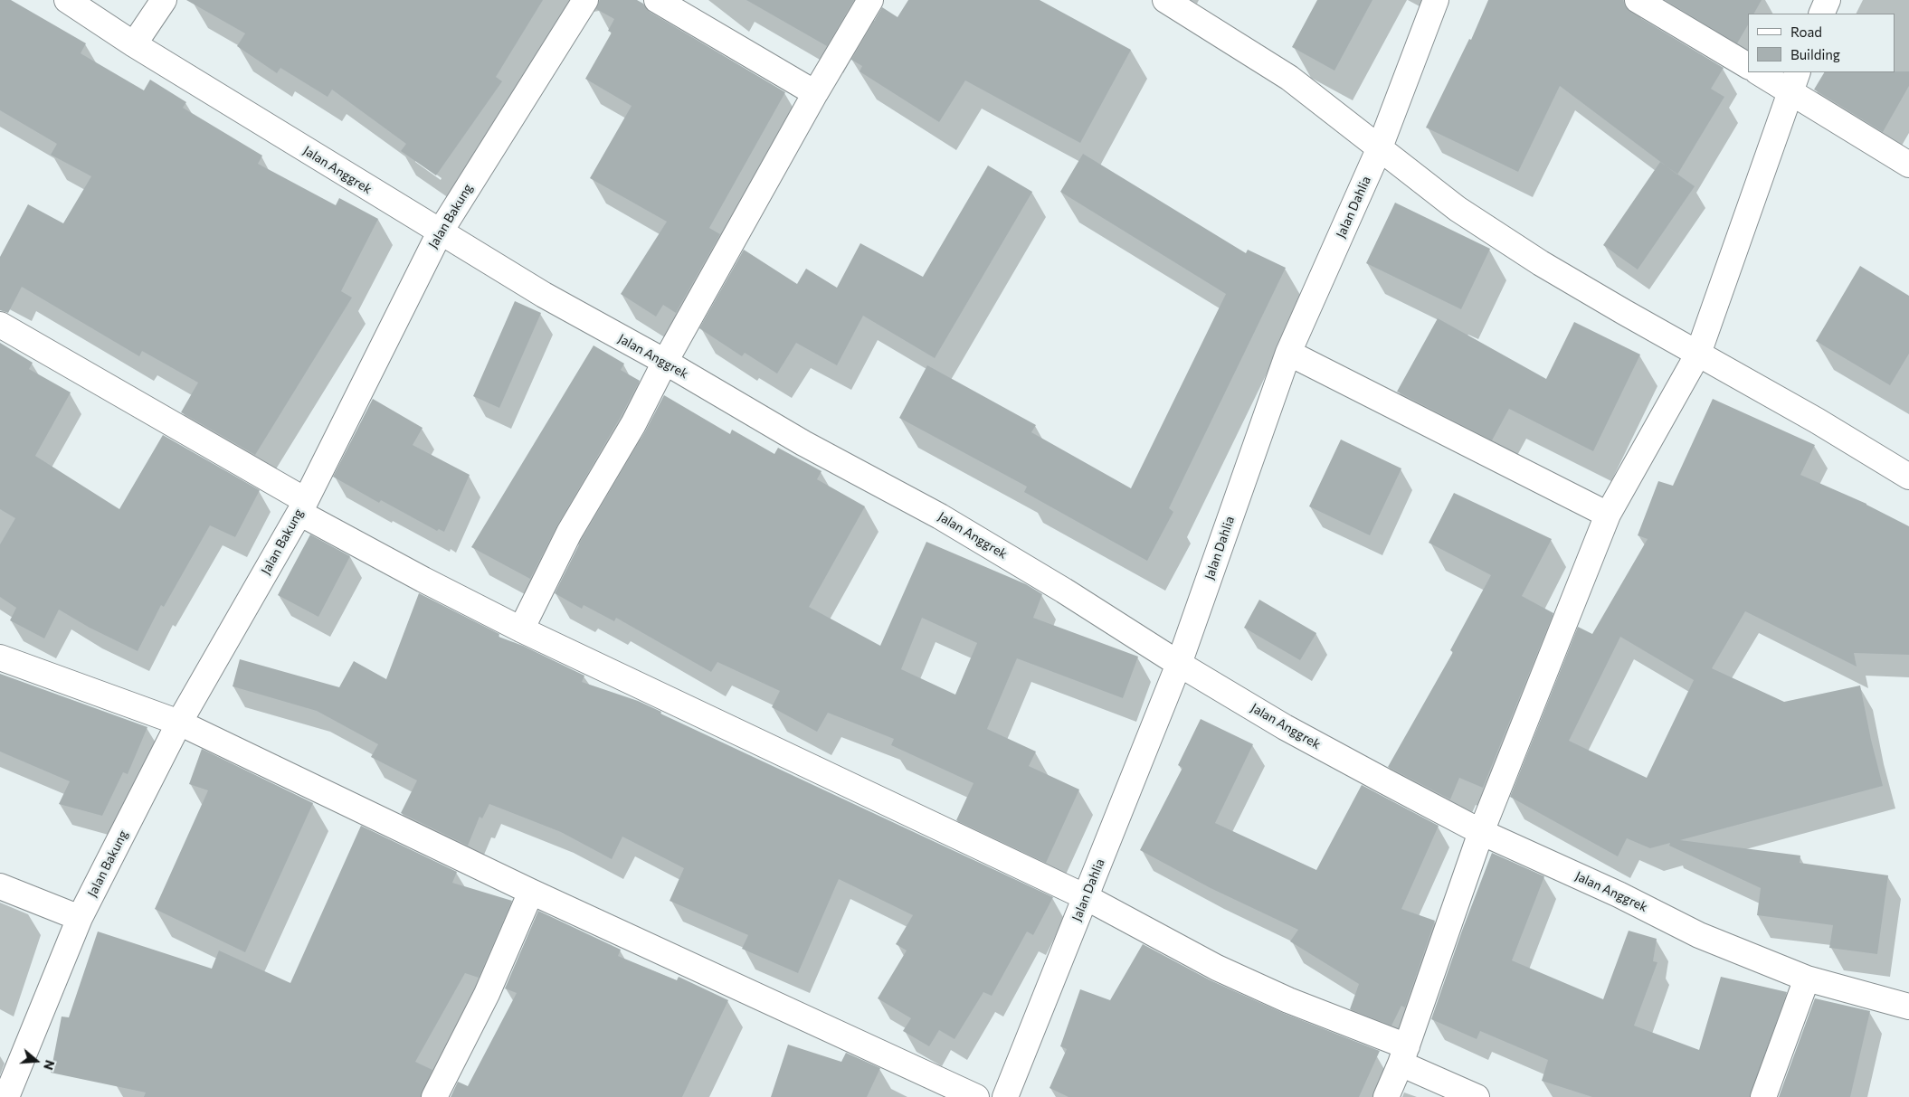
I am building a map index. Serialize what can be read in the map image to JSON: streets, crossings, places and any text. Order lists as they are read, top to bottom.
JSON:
{
  "streets": {
    "street": ["Jalan Anggrek", "Jalan Dahlia", "Jalan Bakung"]
  },
  "crossings": [
    ["Jalan Anggrek", "Jalan Dahlia"],
    ["Jalan Anggrek", "Jalan Bakung"]
  ],
  "legend": ["Road", "Building"],
  "north": "right"
}
